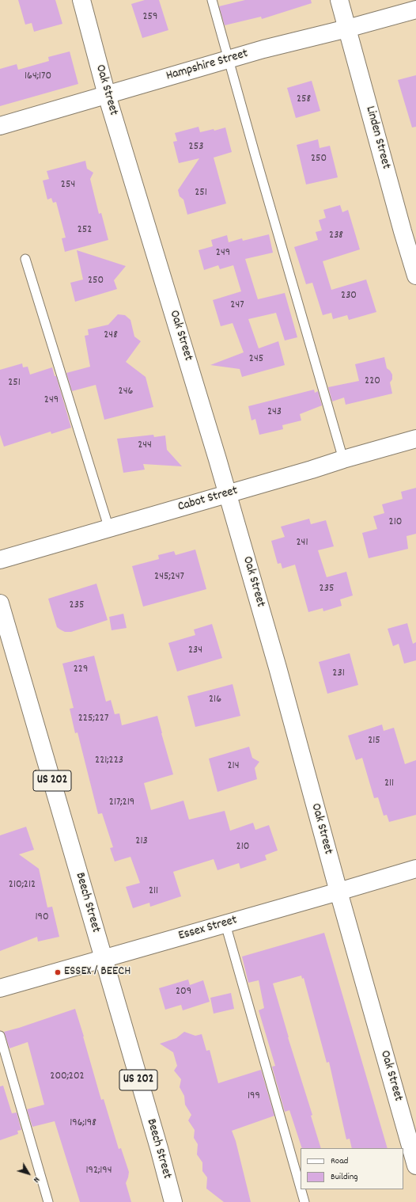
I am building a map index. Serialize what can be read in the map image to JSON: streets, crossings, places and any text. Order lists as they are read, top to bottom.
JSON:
{
  "streets": {
    "street": [
      "Hampshire Street",
      "Oak Street",
      "Linden Street",
      "Cabot Street",
      "US 202",
      "Beech Street",
      "Essex Street"
    ]
  },
  "crossings": [
    ["Hampshire Street", "Oak Street"],
    ["Hampshire Street", "Linden Street"],
    ["Oak Street", "Cabot Street"],
    ["Oak Street", "Essex Street"],
    ["Beech Street", "Essex Street"]
  ],
  "places": ["ESSEX / BEECH"],
  "house_numbers": [
    "259",
    "164;170",
    "258",
    "253",
    "250",
    "254",
    "251",
    "252",
    "238",
    "249",
    "250",
    "230",
    "247",
    "248",
    "245",
    "220",
    "251",
    "246",
    "249",
    "243",
    "244",
    "210",
    "241",
    "245;247",
    "235",
    "235",
    "234",
    "229",
    "231",
    "216",
    "225;227",
    "215",
    "221;223",
    "214",
    "211",
    "217;219",
    "213",
    "210",
    "210;212",
    "211",
    "190",
    "209",
    "200;202",
    "199",
    "196;198",
    "192;194"
  ],
  "legend": ["Road", "Building"],
  "north": "bottom right"
}
